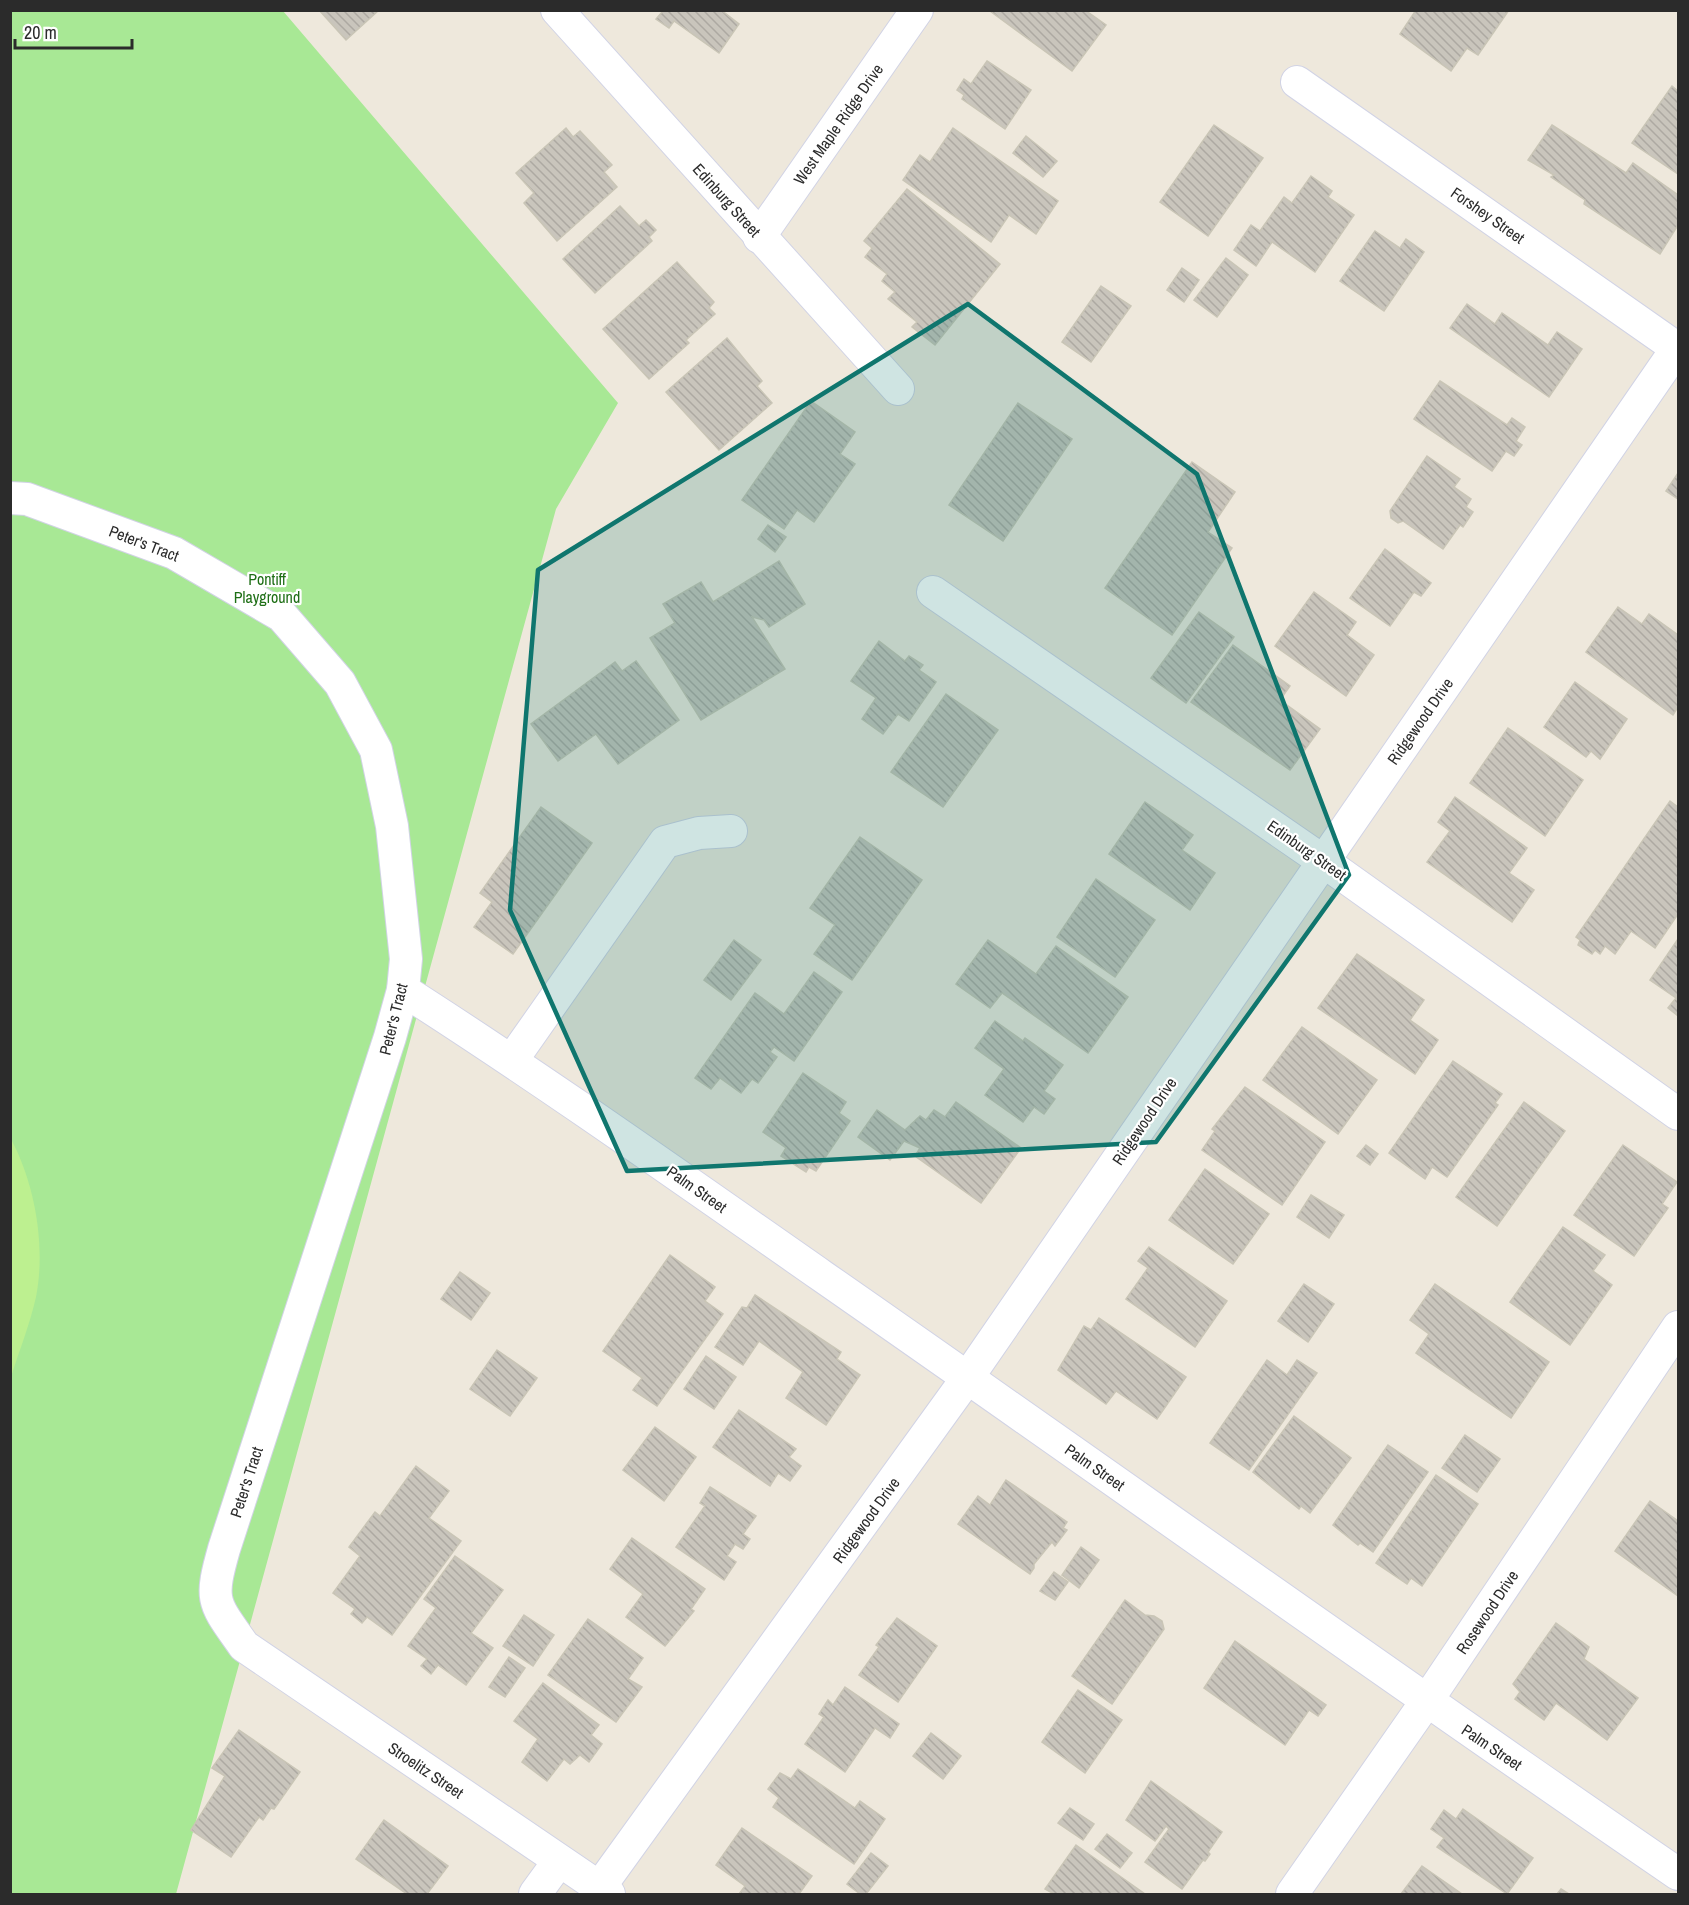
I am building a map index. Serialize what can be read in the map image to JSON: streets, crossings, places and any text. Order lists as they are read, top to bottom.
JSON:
{
  "streets": {
    "street": [
      "West Maple Ridge Drive",
      "Edinburg Street",
      "Forshey Street",
      "Peter's Tract",
      "Ridgewood Drive",
      "Palm Street",
      "Rosewood Drive",
      "Stroelitz Street"
    ]
  },
  "crossings": [
    ["West Maple Ridge Drive", "Edinburg Street"],
    ["Edinburg Street", "Ridgewood Drive"],
    ["Forshey Street", "Ridgewood Drive"],
    ["Peter's Tract", "Palm Street"],
    ["Peter's Tract", "Stroelitz Street"],
    ["Ridgewood Drive", "Palm Street"],
    ["Ridgewood Drive", "Stroelitz Street"],
    ["Palm Street", "Rosewood Drive"]
  ],
  "parks": ["Pontiff Playground"],
  "scale_bar": "20 m"
}
